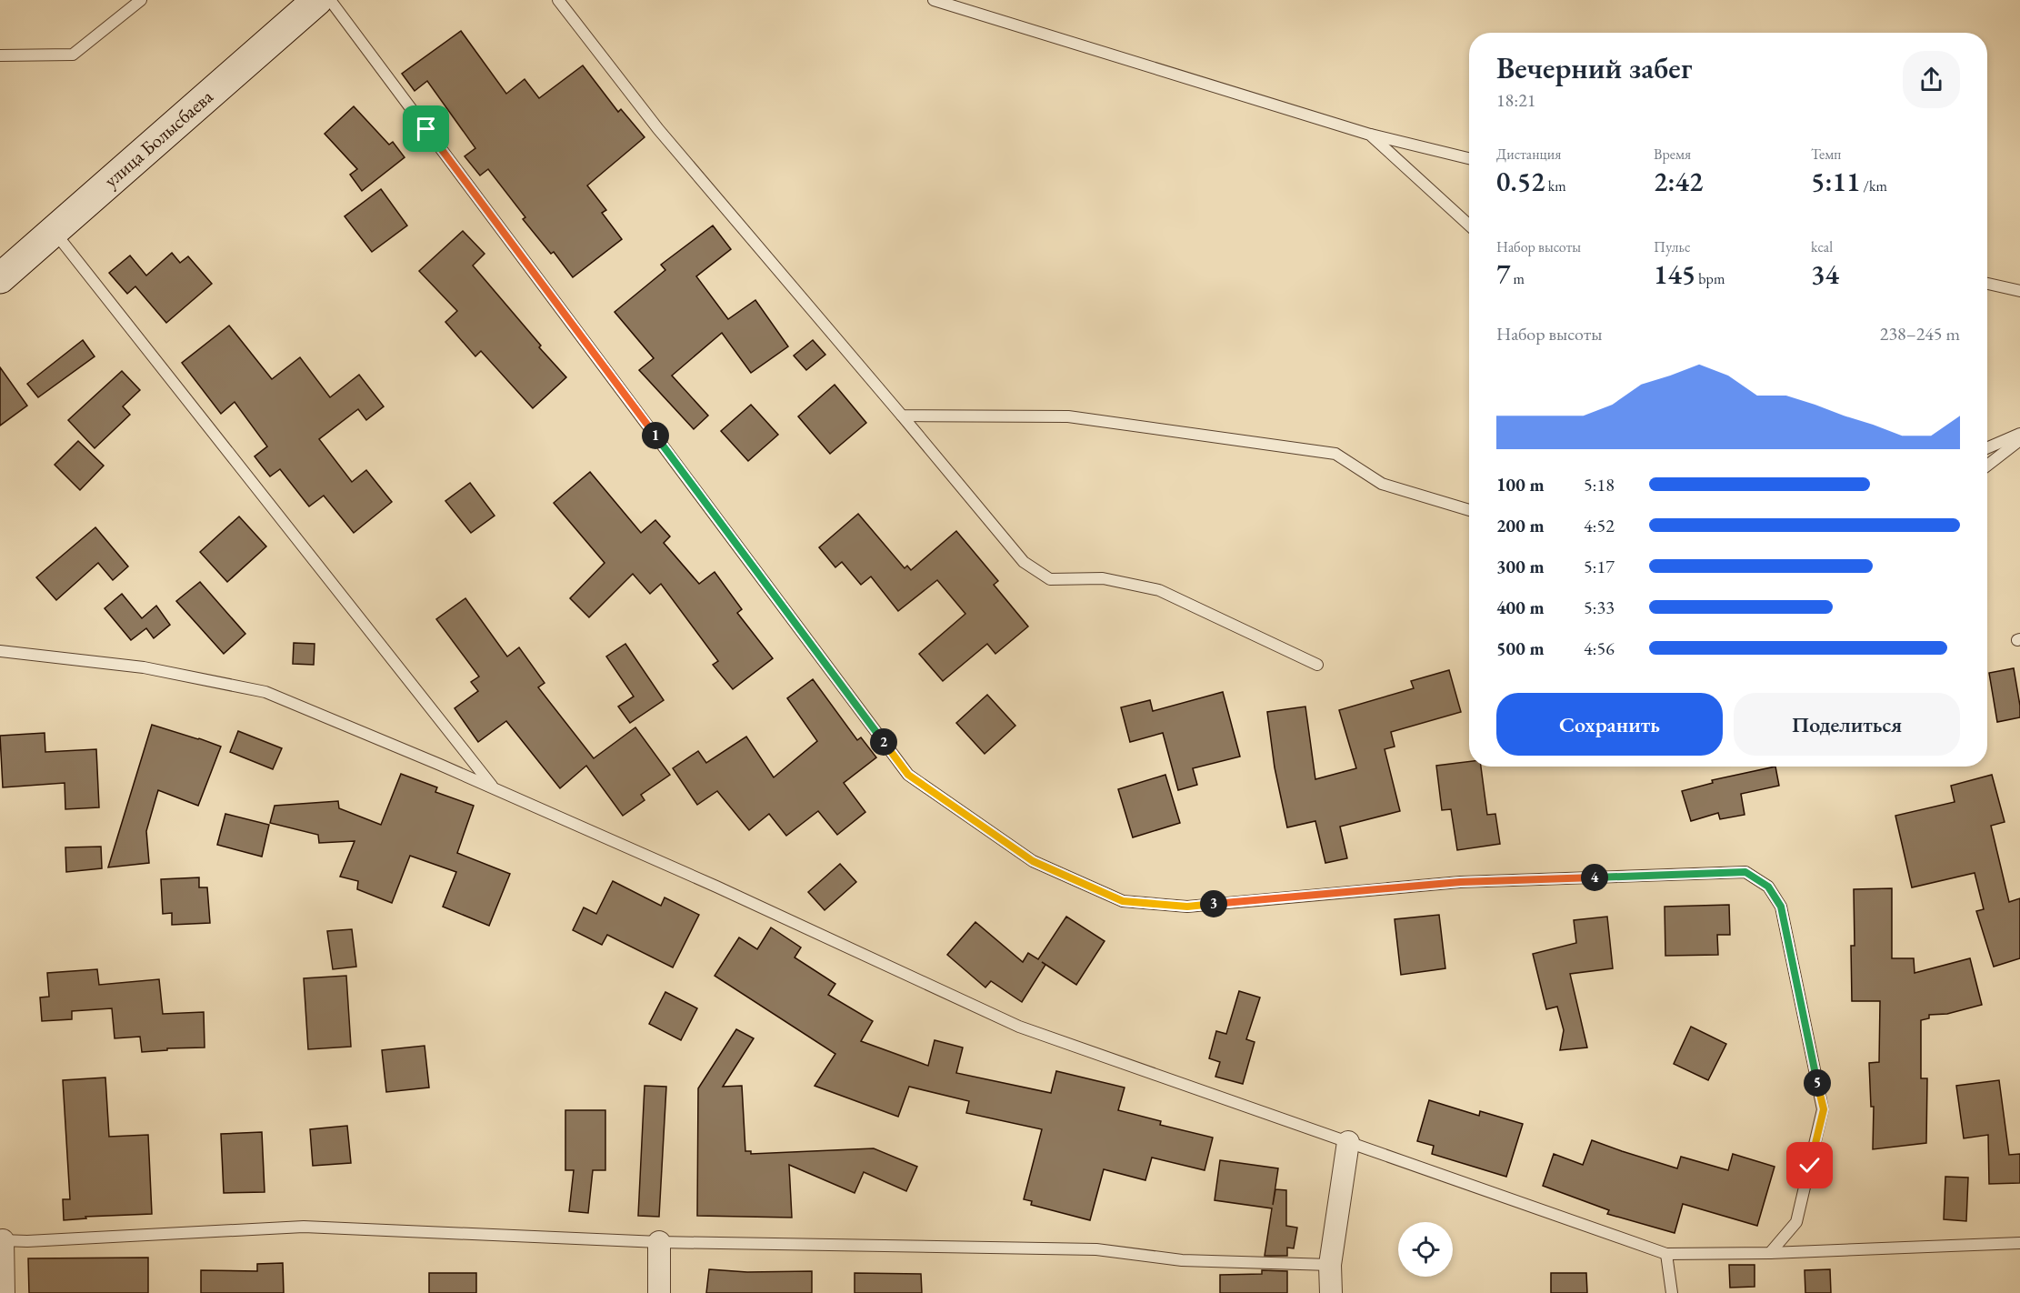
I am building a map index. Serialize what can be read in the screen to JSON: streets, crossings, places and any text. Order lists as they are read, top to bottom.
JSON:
{
  "streets": {
    "street": ["улица Болысбаева"]
  },
  "page": {
    "heading": ["Вечерний забег", "18:21"],
    "stats": [
      ["Дистанция", "0.52 km"],
      ["Время", "2:42"],
      ["Темп", "5:11 /km"],
      ["Набор высоты", "7 m"],
      ["Пульс", "145 bpm"],
      ["kcal", "34"]
    ],
    "chart": ["Набор высоты", "238–245 m"],
    "pins": [
      "1",
      "2",
      "4",
      "3",
      "5"
    ],
    "list": [
      {
        "name": "100 m",
        "note": "5:18"
      },
      {
        "name": "200 m",
        "note": "4:52"
      },
      {
        "name": "300 m",
        "note": "5:17"
      },
      {
        "name": "400 m",
        "note": "5:33"
      },
      {
        "name": "500 m",
        "note": "4:56"
      }
    ],
    "buttons": ["Сохранить", "Поделиться"]
  }
}
